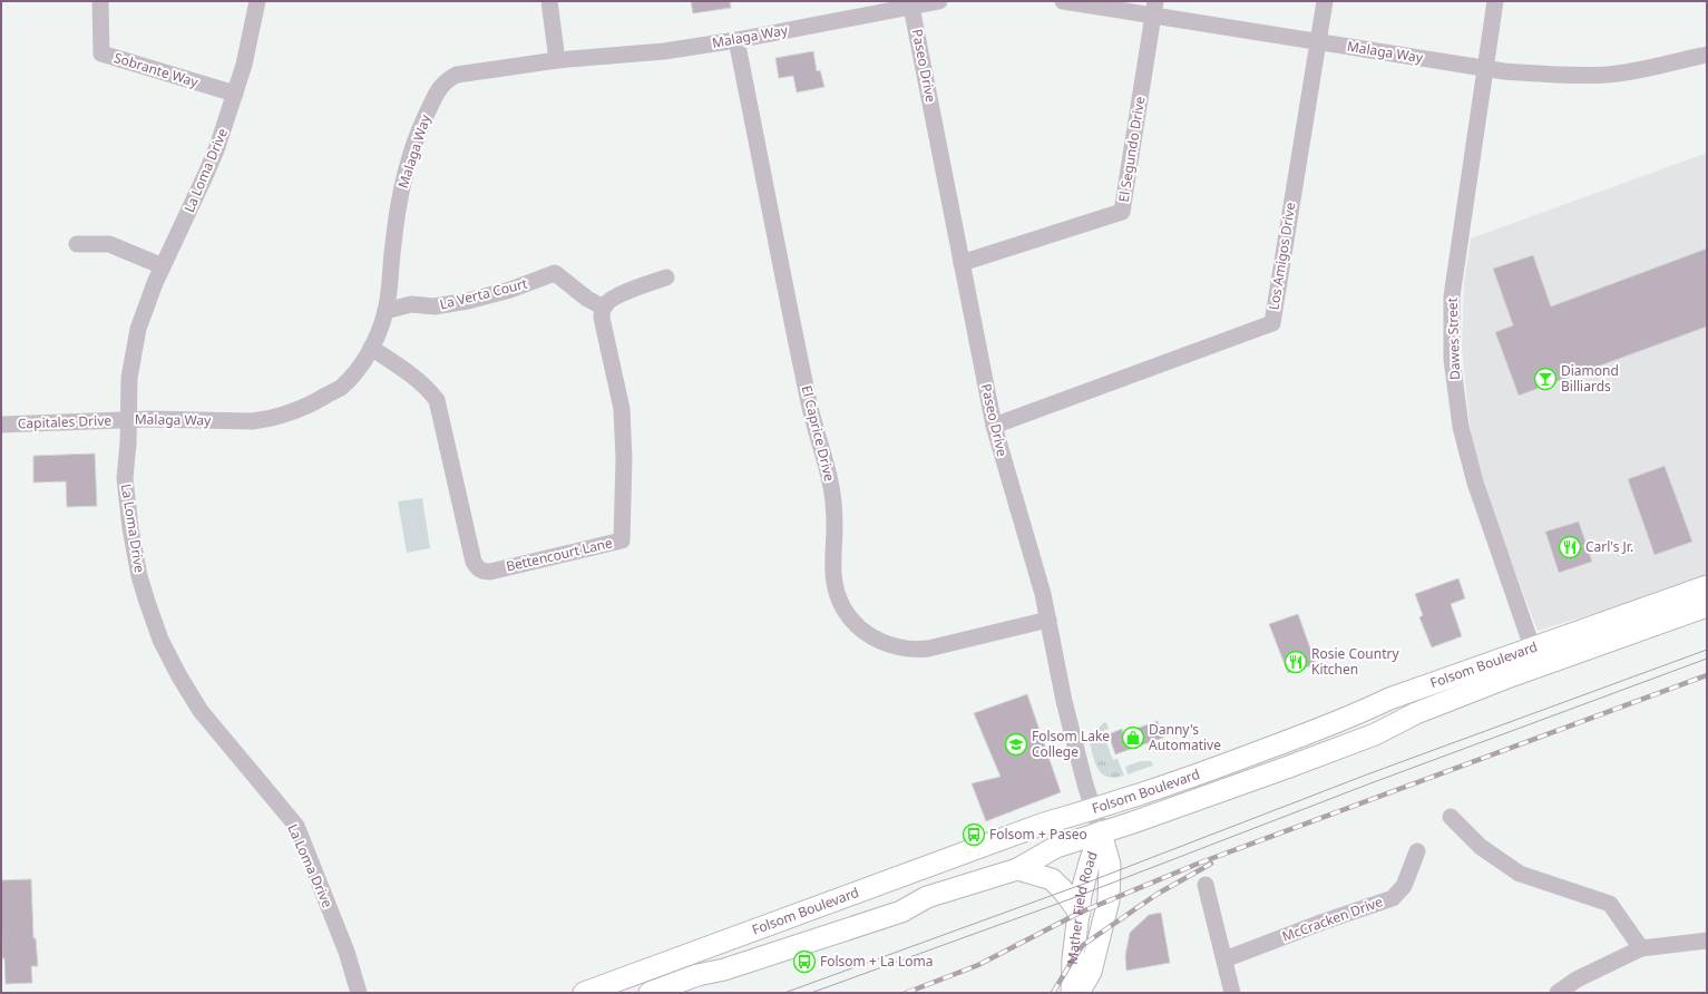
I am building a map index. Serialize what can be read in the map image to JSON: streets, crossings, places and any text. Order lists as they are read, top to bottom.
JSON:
{
  "streets": {
    "main road": ["Folsom Boulevard", "Mather Field Road"],
    "street": [
      "Malaga Way",
      "Paseo Drive",
      "Sobrante Way",
      "El Segundo Drive",
      "La Loma Drive",
      "Los Amigos Drive",
      "La Verta Court",
      "Dawes Street",
      "Capitales Drive",
      "El Caprice Drive",
      "Bettencourt Lane",
      "McCracken Drive"
    ]
  },
  "crossings": [
    ["Malaga Way", "Paseo Drive"],
    ["Malaga Way", "El Segundo Drive"],
    ["Malaga Way", "La Loma Drive"],
    ["Malaga Way", "Los Amigos Drive"],
    ["Malaga Way", "La Verta Court"],
    ["Malaga Way", "Dawes Street"],
    ["Malaga Way", "Capitales Drive"],
    ["Malaga Way", "El Caprice Drive"],
    ["Malaga Way", "Bettencourt Lane"],
    ["Paseo Drive", "El Segundo Drive"],
    ["Paseo Drive", "Los Amigos Drive"],
    ["Paseo Drive", "El Caprice Drive"],
    ["Paseo Drive", "Folsom Boulevard"],
    ["Paseo Drive", "Mather Field Road"],
    ["Sobrante Way", "La Loma Drive"],
    ["La Loma Drive", "Capitales Drive"],
    ["La Verta Court", "Bettencourt Lane"],
    ["Dawes Street", "Folsom Boulevard"],
    ["Folsom Boulevard", "Mather Field Road"]
  ],
  "places": {
    "bar": ["Diamond Billiards"],
    "restaurant": ["Carl's Jr.", "Rosie Country Kitchen"],
    "shop": ["Danny's Automative"],
    "school or university": ["Folsom Lake College"],
    "bus stop": ["Folsom + Paseo", "Folsom + La Loma"]
  }
}
